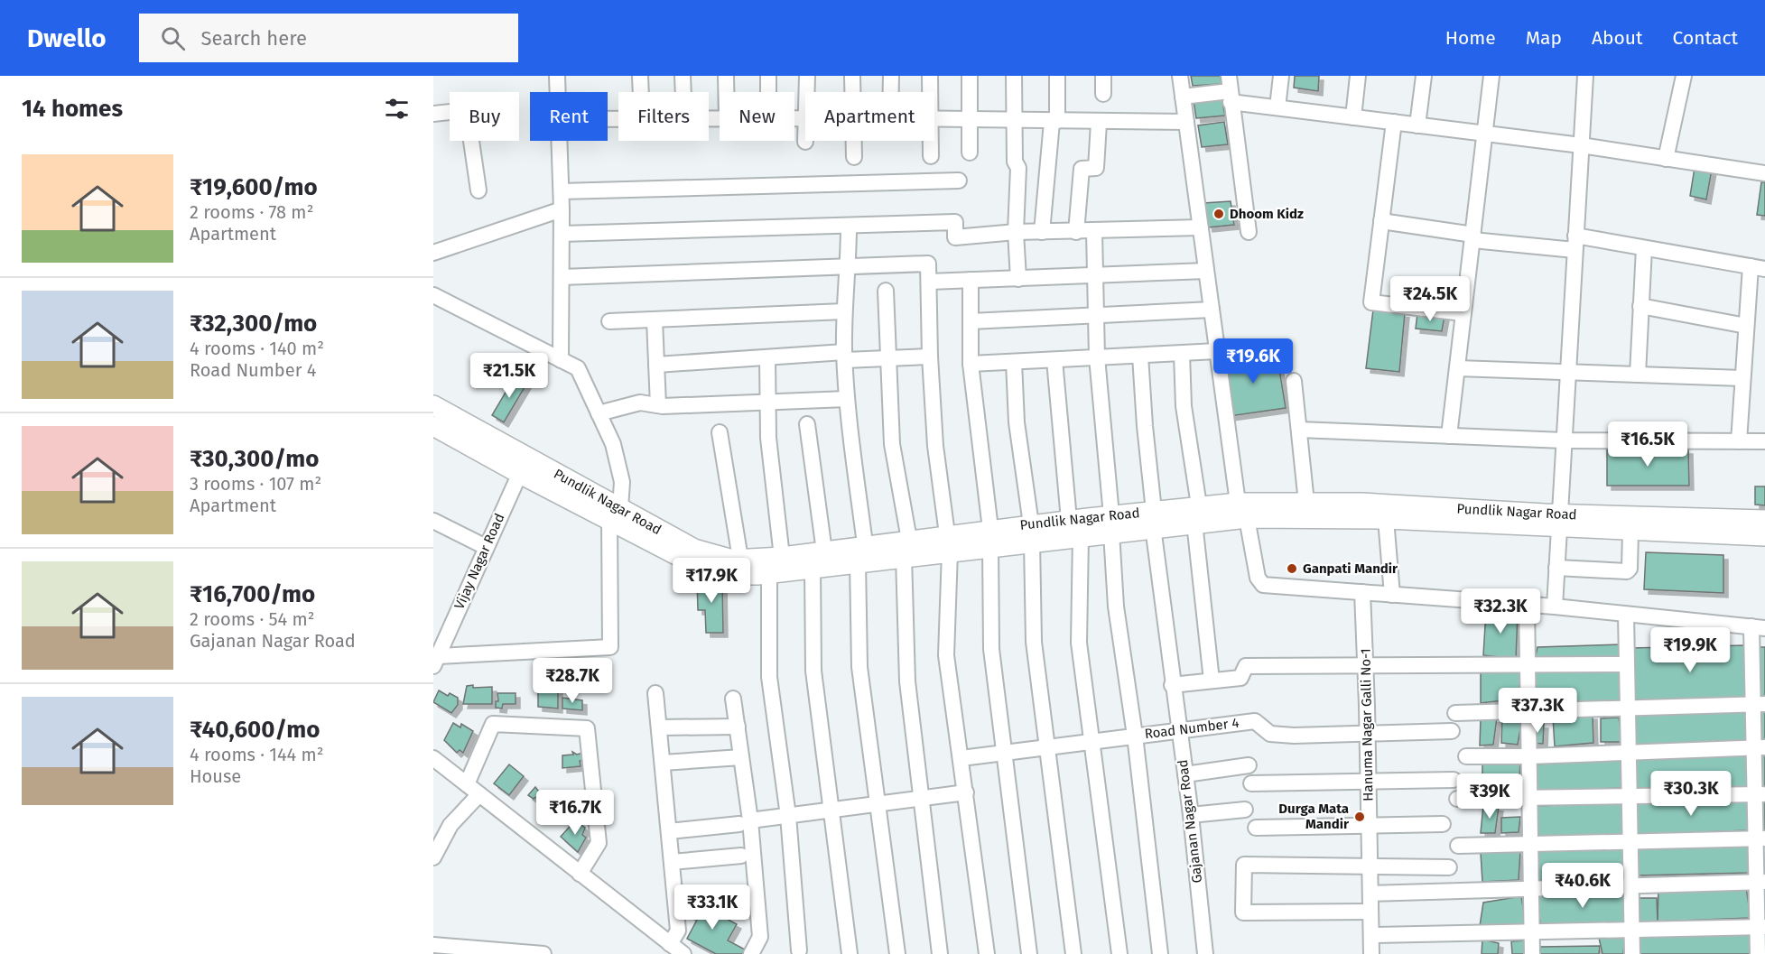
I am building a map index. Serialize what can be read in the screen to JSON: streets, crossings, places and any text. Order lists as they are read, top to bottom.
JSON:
{
  "streets": {
    "main road": ["Pundlik Nagar Road"],
    "street": [
      "Vijay Nagar Road",
      "Hanuma Nagar Galli No-1",
      "Road Number 4",
      "Gajanan Nagar Road"
    ]
  },
  "crossings": [
    ["Pundlik Nagar Road", "Vijay Nagar Road"],
    ["Pundlik Nagar Road", "Gajanan Nagar Road"],
    ["Hanuma Nagar Galli No-1", "Road Number 4"],
    ["Road Number 4", "Gajanan Nagar Road"]
  ],
  "places": ["Dhoom Kidz", "Ganpati Mandir", "Durga Mata Mandir"],
  "page": {
    "header": "Dwello",
    "search": "Search here",
    "nav": [
      "Home",
      "Map",
      "About",
      "Contact"
    ],
    "heading": "14 homes",
    "chip": [
      "Buy",
      "Rent",
      "Filters",
      "New",
      "Apartment"
    ],
    "list": [
      {
        "name": "₹19,600/mo",
        "note": "2 rooms · 78 m² · Apartment"
      },
      {
        "name": "₹32,300/mo",
        "note": "4 rooms · 140 m² · Road Number 4"
      },
      {
        "name": "₹30,300/mo",
        "note": "3 rooms · 107 m² · Apartment"
      },
      {
        "name": "₹16,700/mo",
        "note": "2 rooms · 54 m² · Gajanan Nagar Road"
      },
      {
        "name": "₹40,600/mo",
        "note": "4 rooms · 144 m² · House"
      }
    ],
    "price": [
      "₹24.5K",
      "₹19.6K",
      "₹21.5K",
      "₹16.5K",
      "₹17.9K",
      "₹32.3K",
      "₹19.9K",
      "₹28.7K",
      "₹37.3K",
      "₹30.3K",
      "₹39K",
      "₹16.7K",
      "₹40.6K",
      "₹33.1K"
    ]
  }
}
